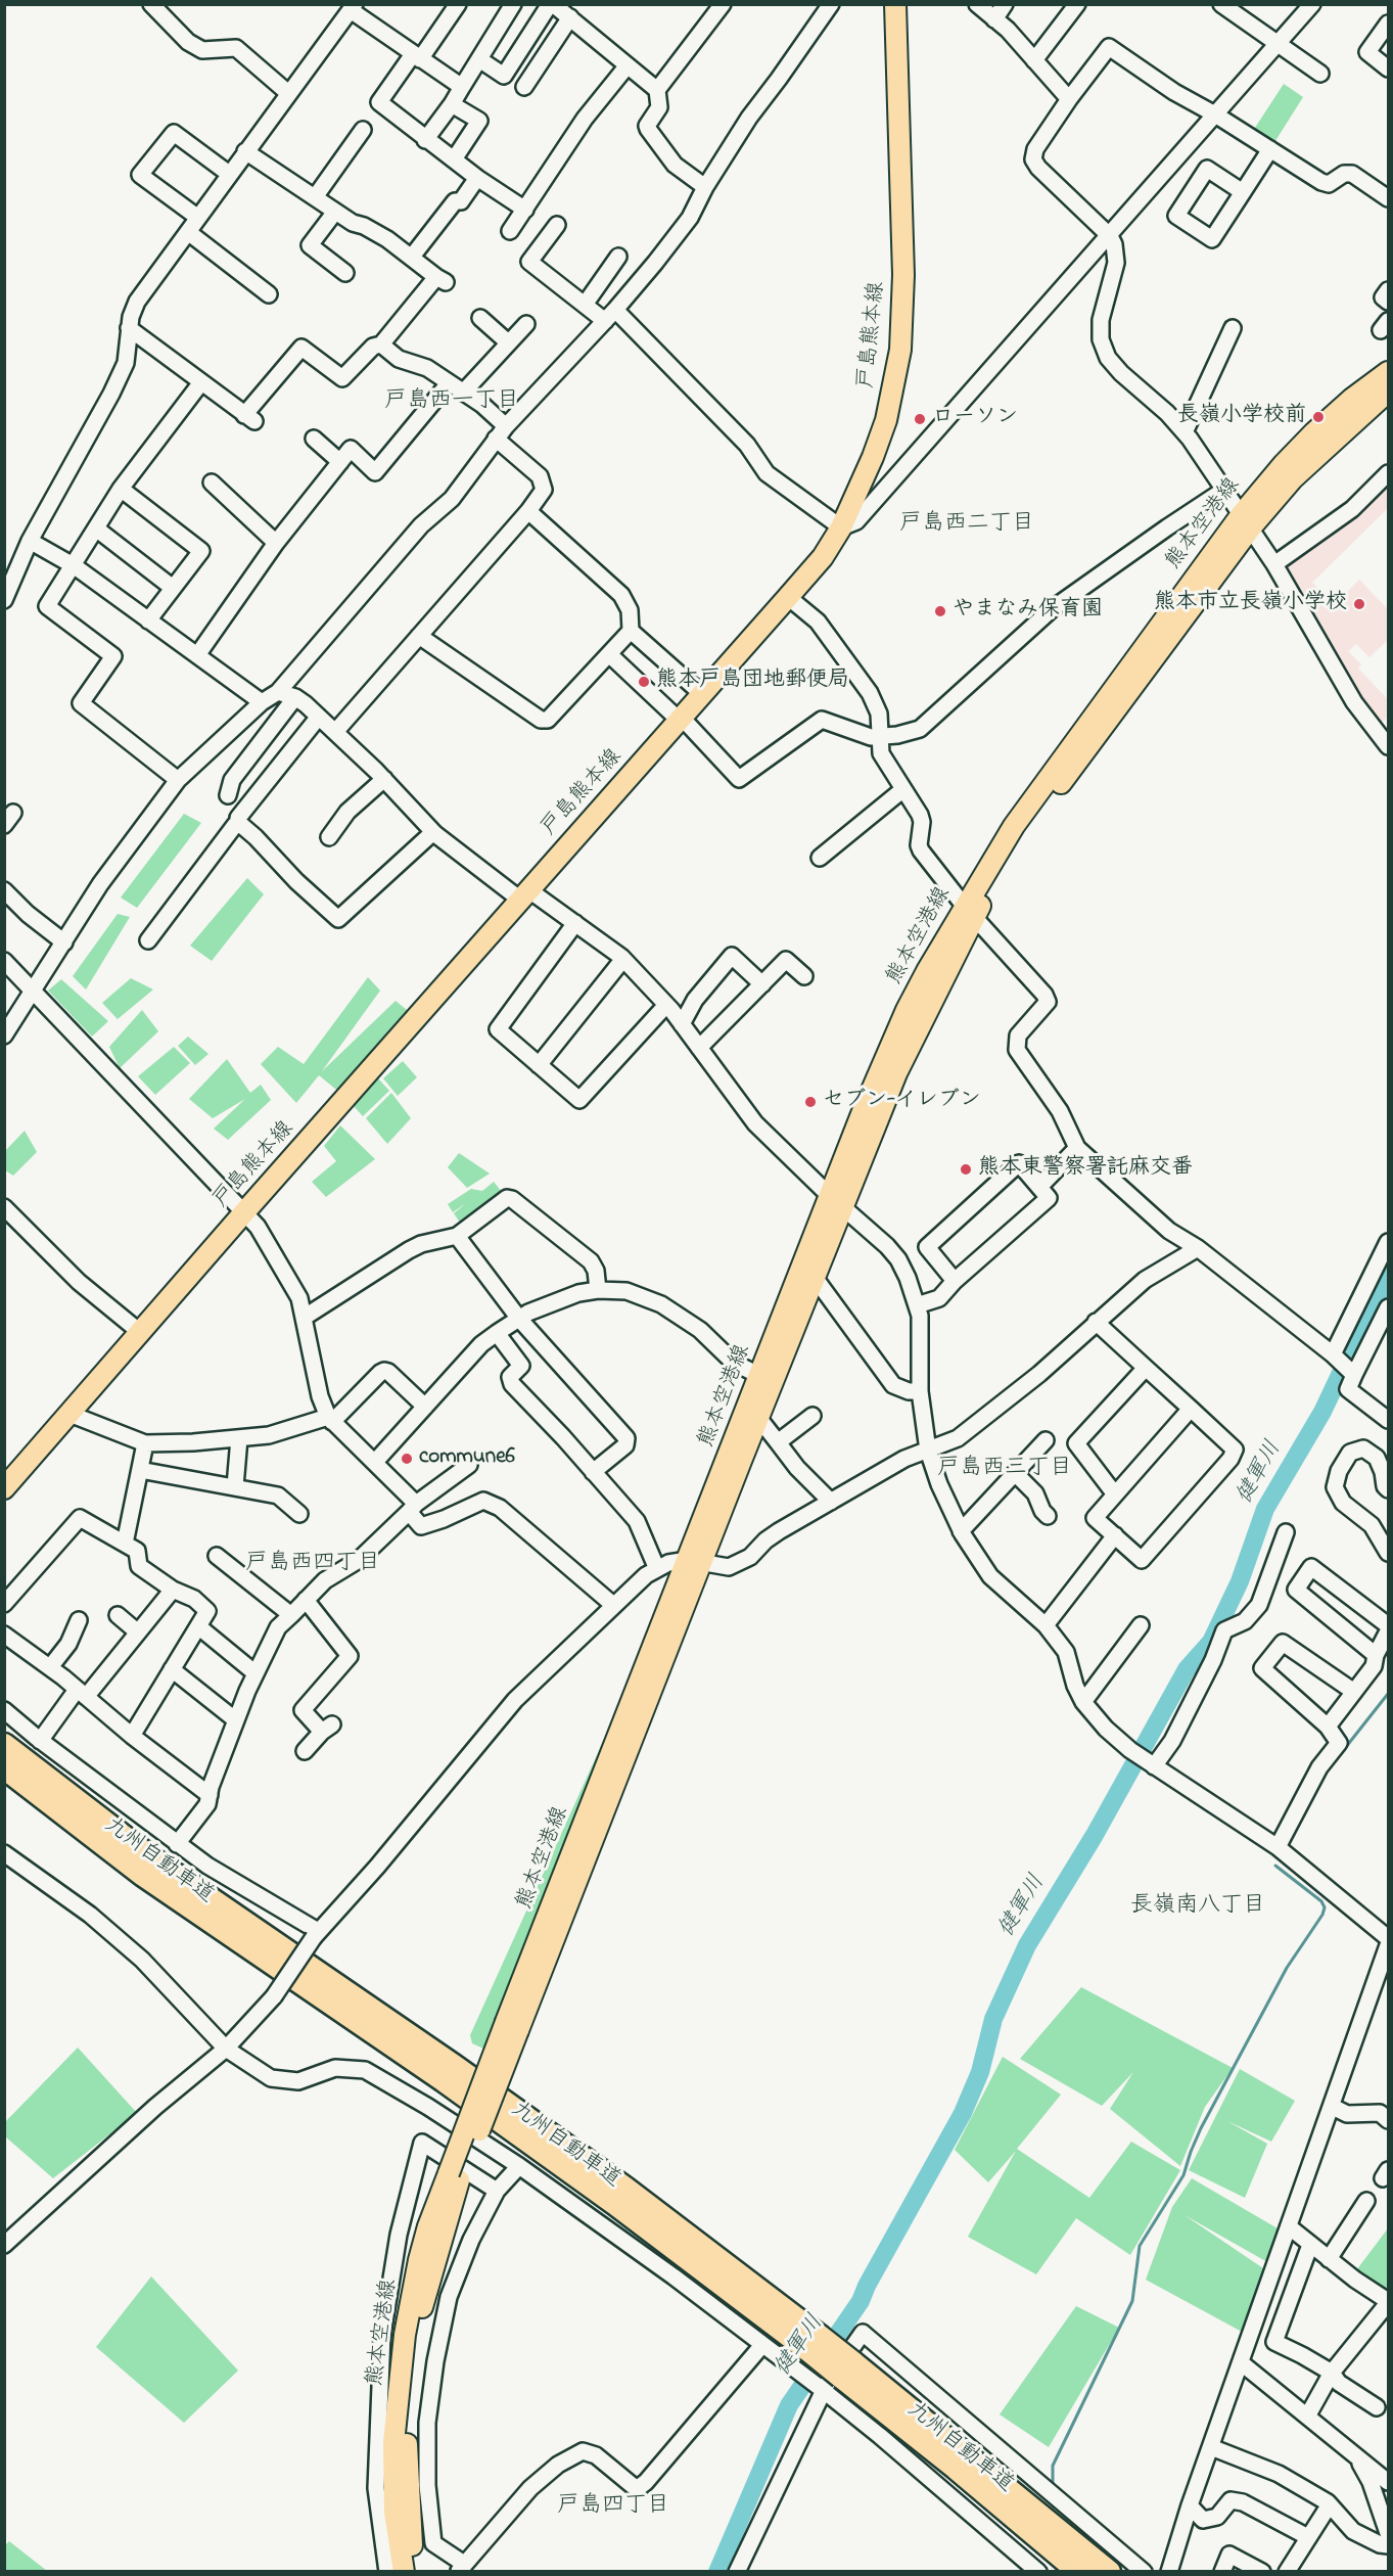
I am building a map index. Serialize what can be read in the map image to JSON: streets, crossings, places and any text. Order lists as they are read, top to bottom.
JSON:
{
  "streets": {
    "highway": ["九州自動車道"],
    "main road": ["戸島熊本線", "熊本空港線"]
  },
  "districts": [
    "戸島西一丁目",
    "戸島西二丁目",
    "戸島西三丁目",
    "戸島西四丁目",
    "長嶺南八丁目",
    "戸島四丁目"
  ],
  "water": ["健軍川"],
  "places": [
    "長嶺小学校前",
    "ローソン",
    "熊本市立長嶺小学校",
    "やまなみ保育園",
    "熊本戸島団地郵便局",
    "セブン-イレブン",
    "熊本東警察署託麻交番",
    "commune6"
  ]
}
